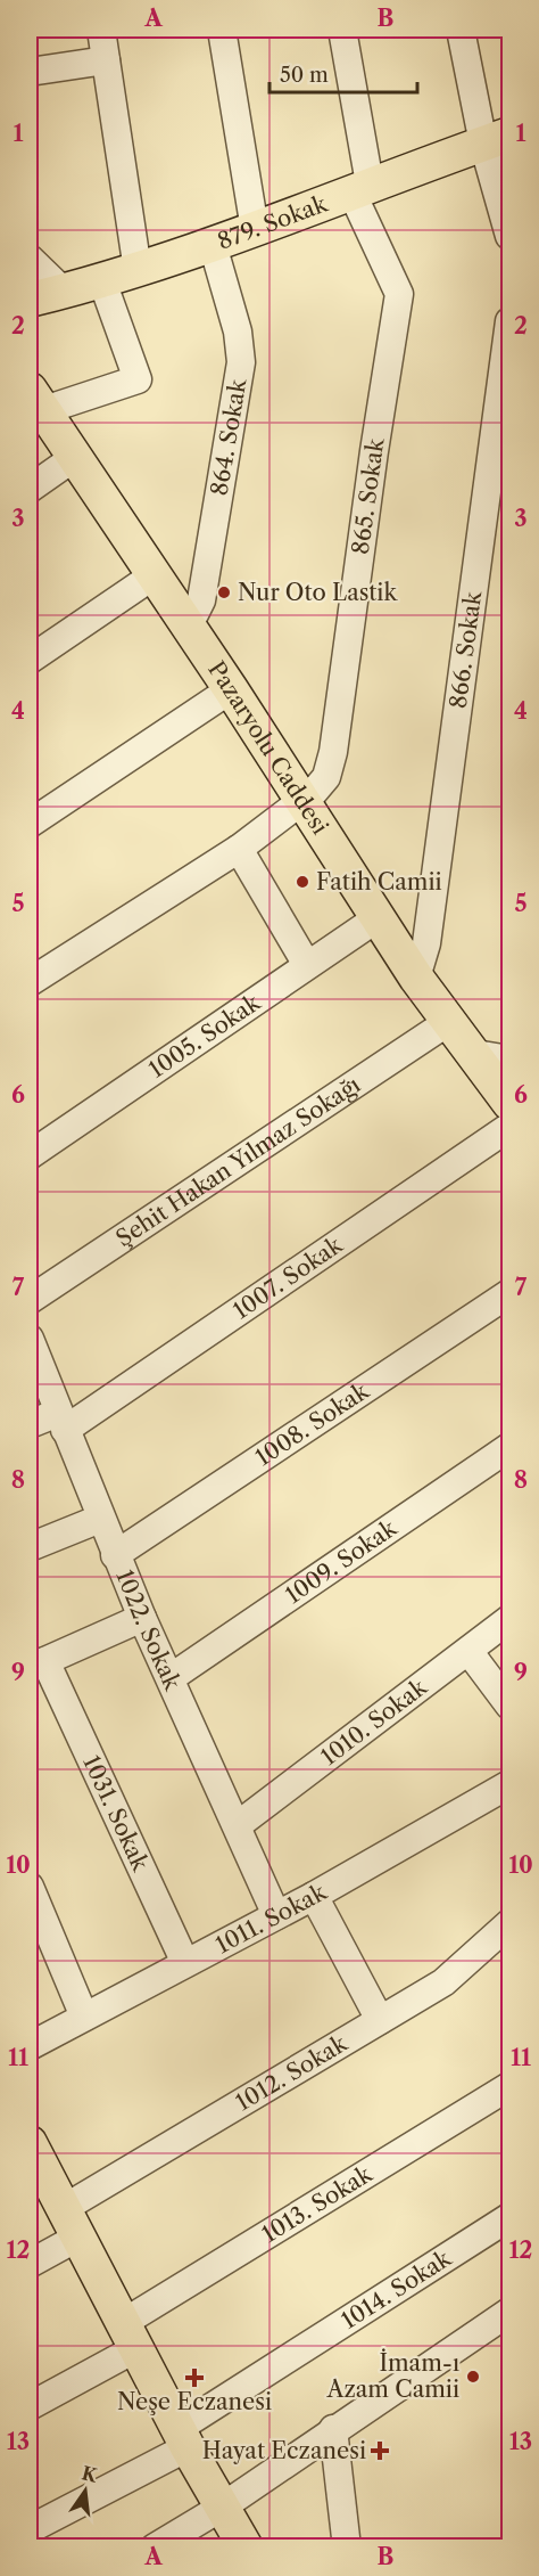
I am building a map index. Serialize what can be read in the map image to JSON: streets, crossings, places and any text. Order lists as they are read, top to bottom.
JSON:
{
  "streets": {
    "main road": ["879. Sokak", "Pazaryolu Caddesi"],
    "street": [
      "864. Sokak",
      "865. Sokak",
      "866. Sokak",
      "1005. Sokak",
      "Şehit Hakan Yılmaz Sokağı",
      "1007. Sokak",
      "1008. Sokak",
      "1009. Sokak",
      "1022. Sokak",
      "1010. Sokak",
      "1031. Sokak",
      "1011. Sokak",
      "1012. Sokak",
      "1013. Sokak",
      "1014. Sokak"
    ]
  },
  "crossings": [
    ["879. Sokak", "864. Sokak"],
    ["879. Sokak", "865. Sokak"],
    ["864. Sokak", "Pazaryolu Caddesi"],
    ["865. Sokak", "Pazaryolu Caddesi"],
    ["866. Sokak", "Pazaryolu Caddesi"],
    ["Pazaryolu Caddesi", "1005. Sokak"],
    ["Pazaryolu Caddesi", "Şehit Hakan Yılmaz Sokağı"],
    ["1007. Sokak", "1022. Sokak"],
    ["1008. Sokak", "1022. Sokak"],
    ["1009. Sokak", "1022. Sokak"],
    ["1022. Sokak", "1010. Sokak"],
    ["1022. Sokak", "1011. Sokak"],
    ["1031. Sokak", "1011. Sokak"]
  ],
  "places": {
    "other": ["Nur Oto Lastik", "Fatih Camii", "İmam-ı Azam Camii"],
    "health": ["Neşe Eczanesi", "Hayat Eczanesi"]
  },
  "scale_bar": "50 m",
  "north": "top",
  "grid": {
    "columns": ["A", "B"],
    "rows": [
      "1",
      "2",
      "3",
      "4",
      "5",
      "6",
      "7",
      "8",
      "9",
      "10",
      "11",
      "12",
      "13"
    ]
  }
}
